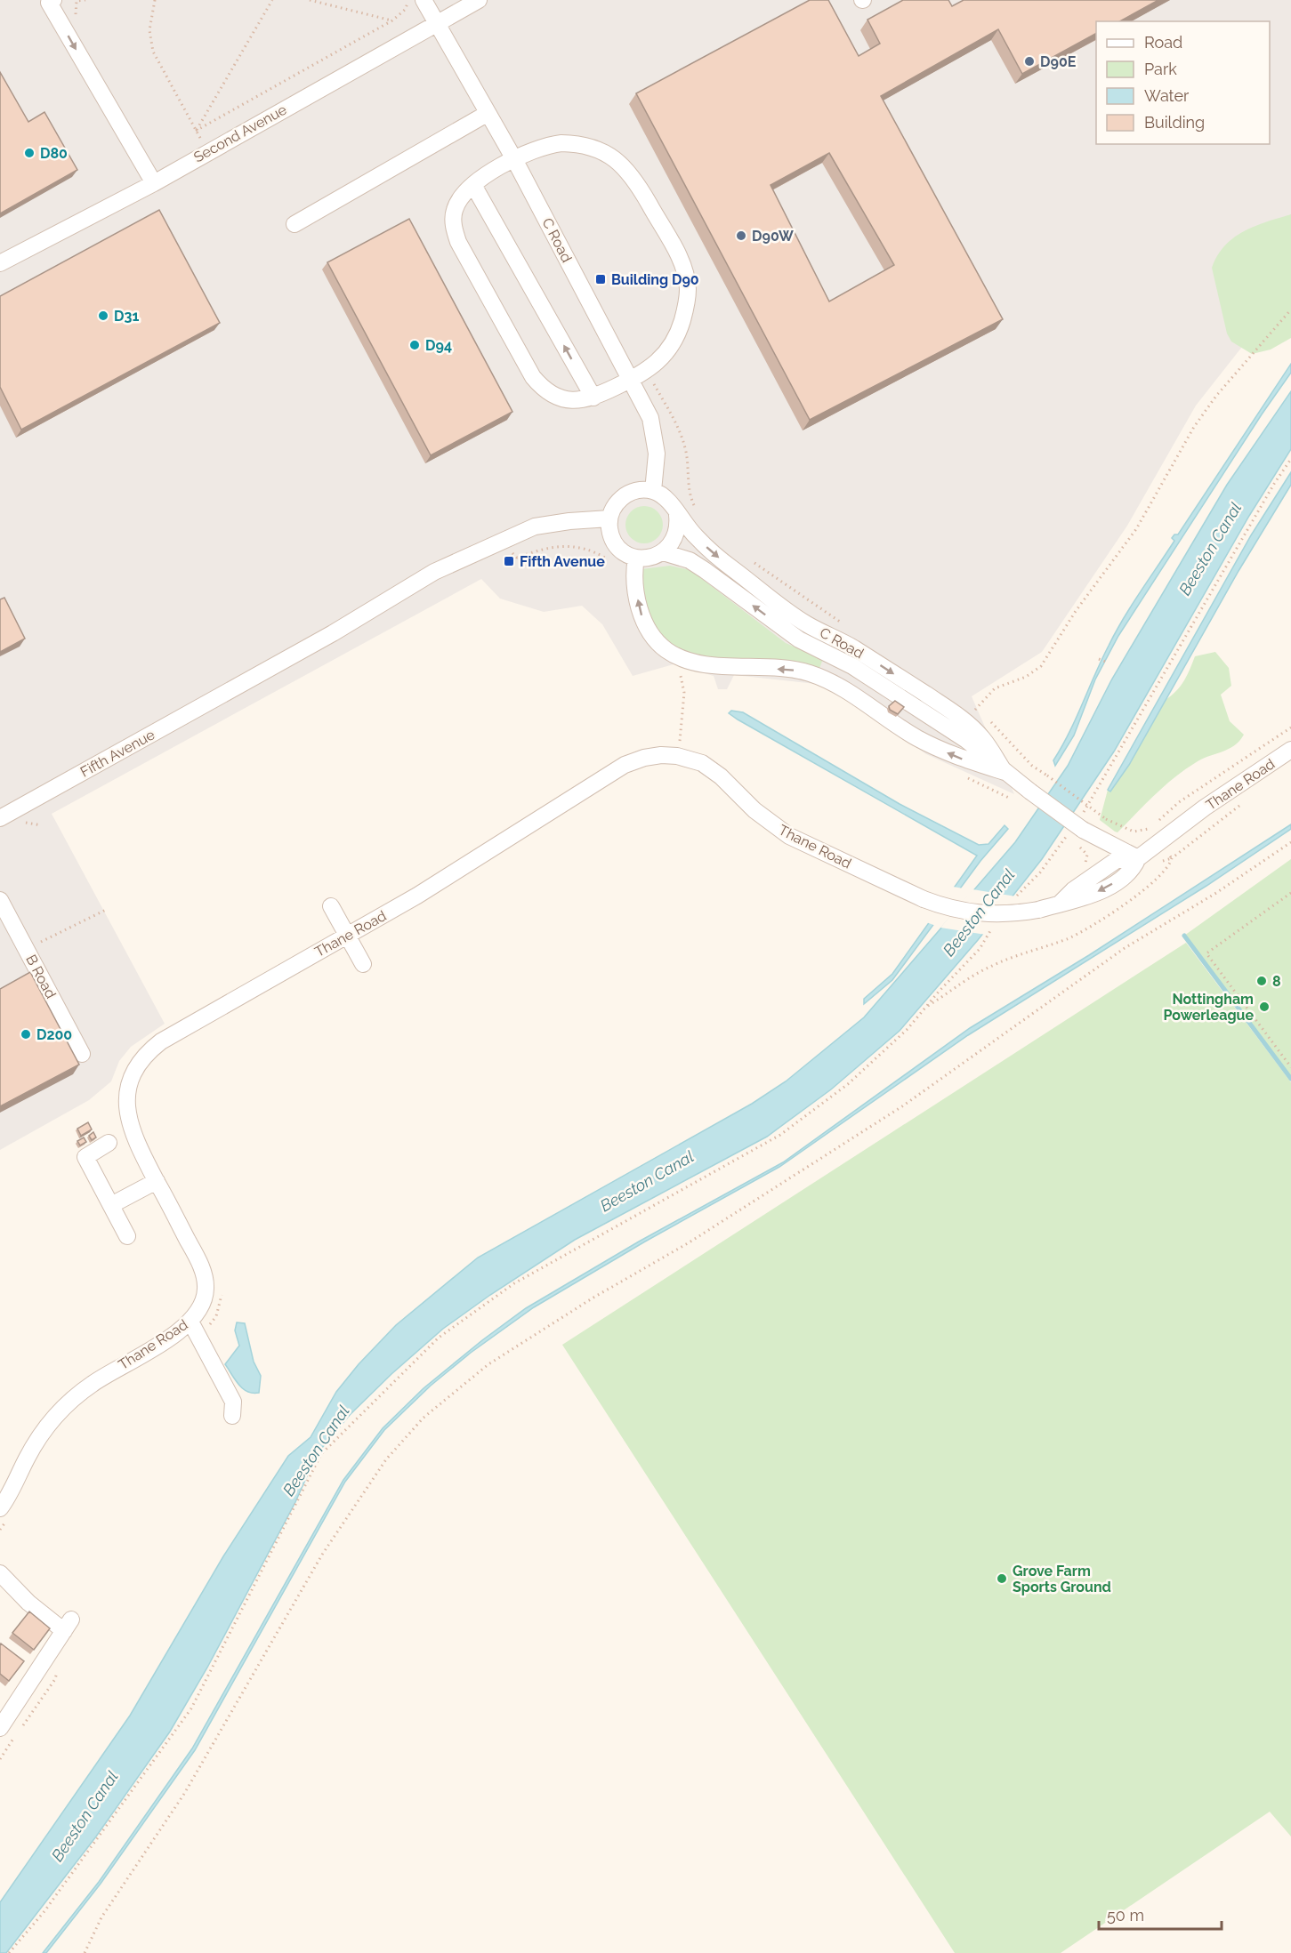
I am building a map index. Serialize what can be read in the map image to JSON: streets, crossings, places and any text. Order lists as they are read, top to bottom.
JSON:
{
  "streets": {
    "street": [
      "Second Avenue",
      "C Road",
      "Fifth Avenue",
      "Thane Road",
      "B Road"
    ]
  },
  "crossings": [
    ["Second Avenue", "C Road"],
    ["C Road", "Fifth Avenue"]
  ],
  "water": ["Beeston Canal"],
  "places": {
    "other": [
      "D90E",
      "D80",
      "D90W",
      "D31",
      "D94",
      "8",
      "Nottingham Powerleague",
      "D200",
      "Grove Farm Sports Ground"
    ],
    "transit": ["Building D90", "Fifth Avenue"]
  },
  "legend": [
    "Road",
    "Park",
    "Water",
    "Building"
  ],
  "scale_bar": "50 m"
}
